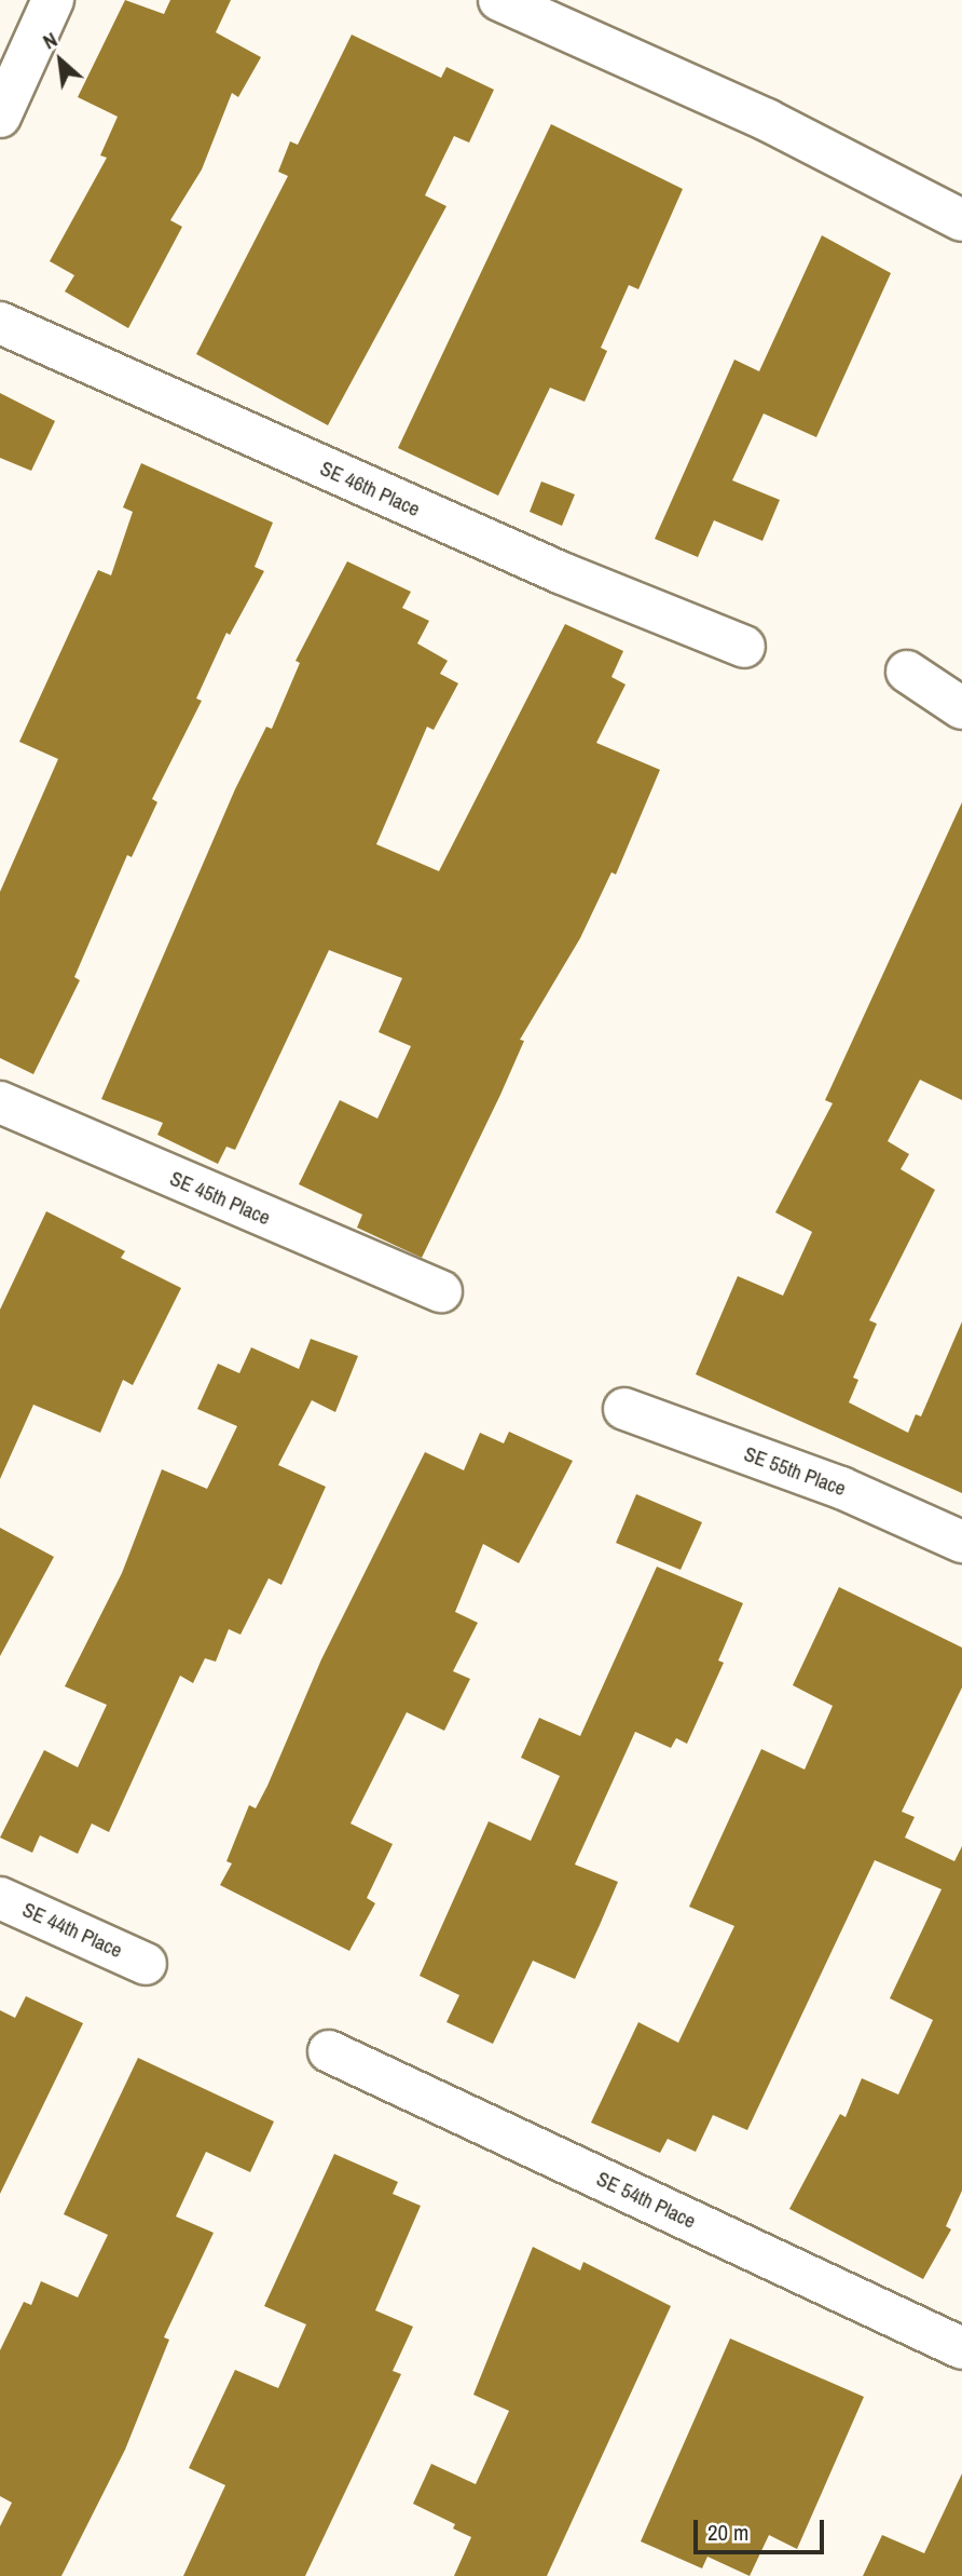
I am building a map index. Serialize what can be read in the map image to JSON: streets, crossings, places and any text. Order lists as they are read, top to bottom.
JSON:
{
  "streets": {
    "street": [
      "SE 46th Place",
      "SE 45th Place",
      "SE 55th Place",
      "SE 44th Place",
      "SE 54th Place"
    ]
  },
  "scale_bar": "20 m",
  "north": "top left"
}
